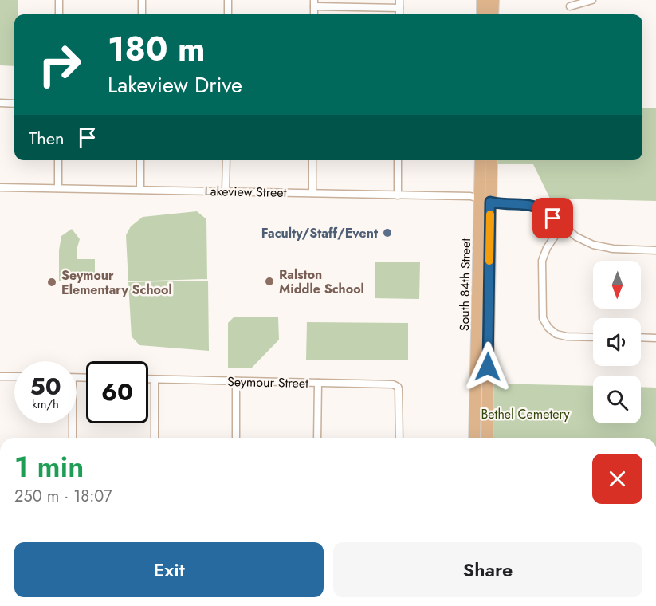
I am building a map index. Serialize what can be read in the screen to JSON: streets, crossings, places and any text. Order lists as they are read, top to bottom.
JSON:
{
  "streets": {
    "main road": ["South 84th Street"],
    "street": ["Lakeview Street", "Seymour Street"]
  },
  "crossings": [
    ["Lakeview Street", "South 84th Street"]
  ],
  "parks": ["Bethel Cemetery"],
  "places": ["Faculty/Staff/Event", "Ralston Middle School", "Seymour Elementary School"],
  "north": "bottom",
  "page": {
    "turn": ["180 m", "Lakeview Drive"],
    "then": "Then",
    "speed": "50 km/h",
    "limit": "60",
    "heading": ["1 min", "250 m · 18:07"],
    "buttons": ["Exit", "Share"]
  }
}
